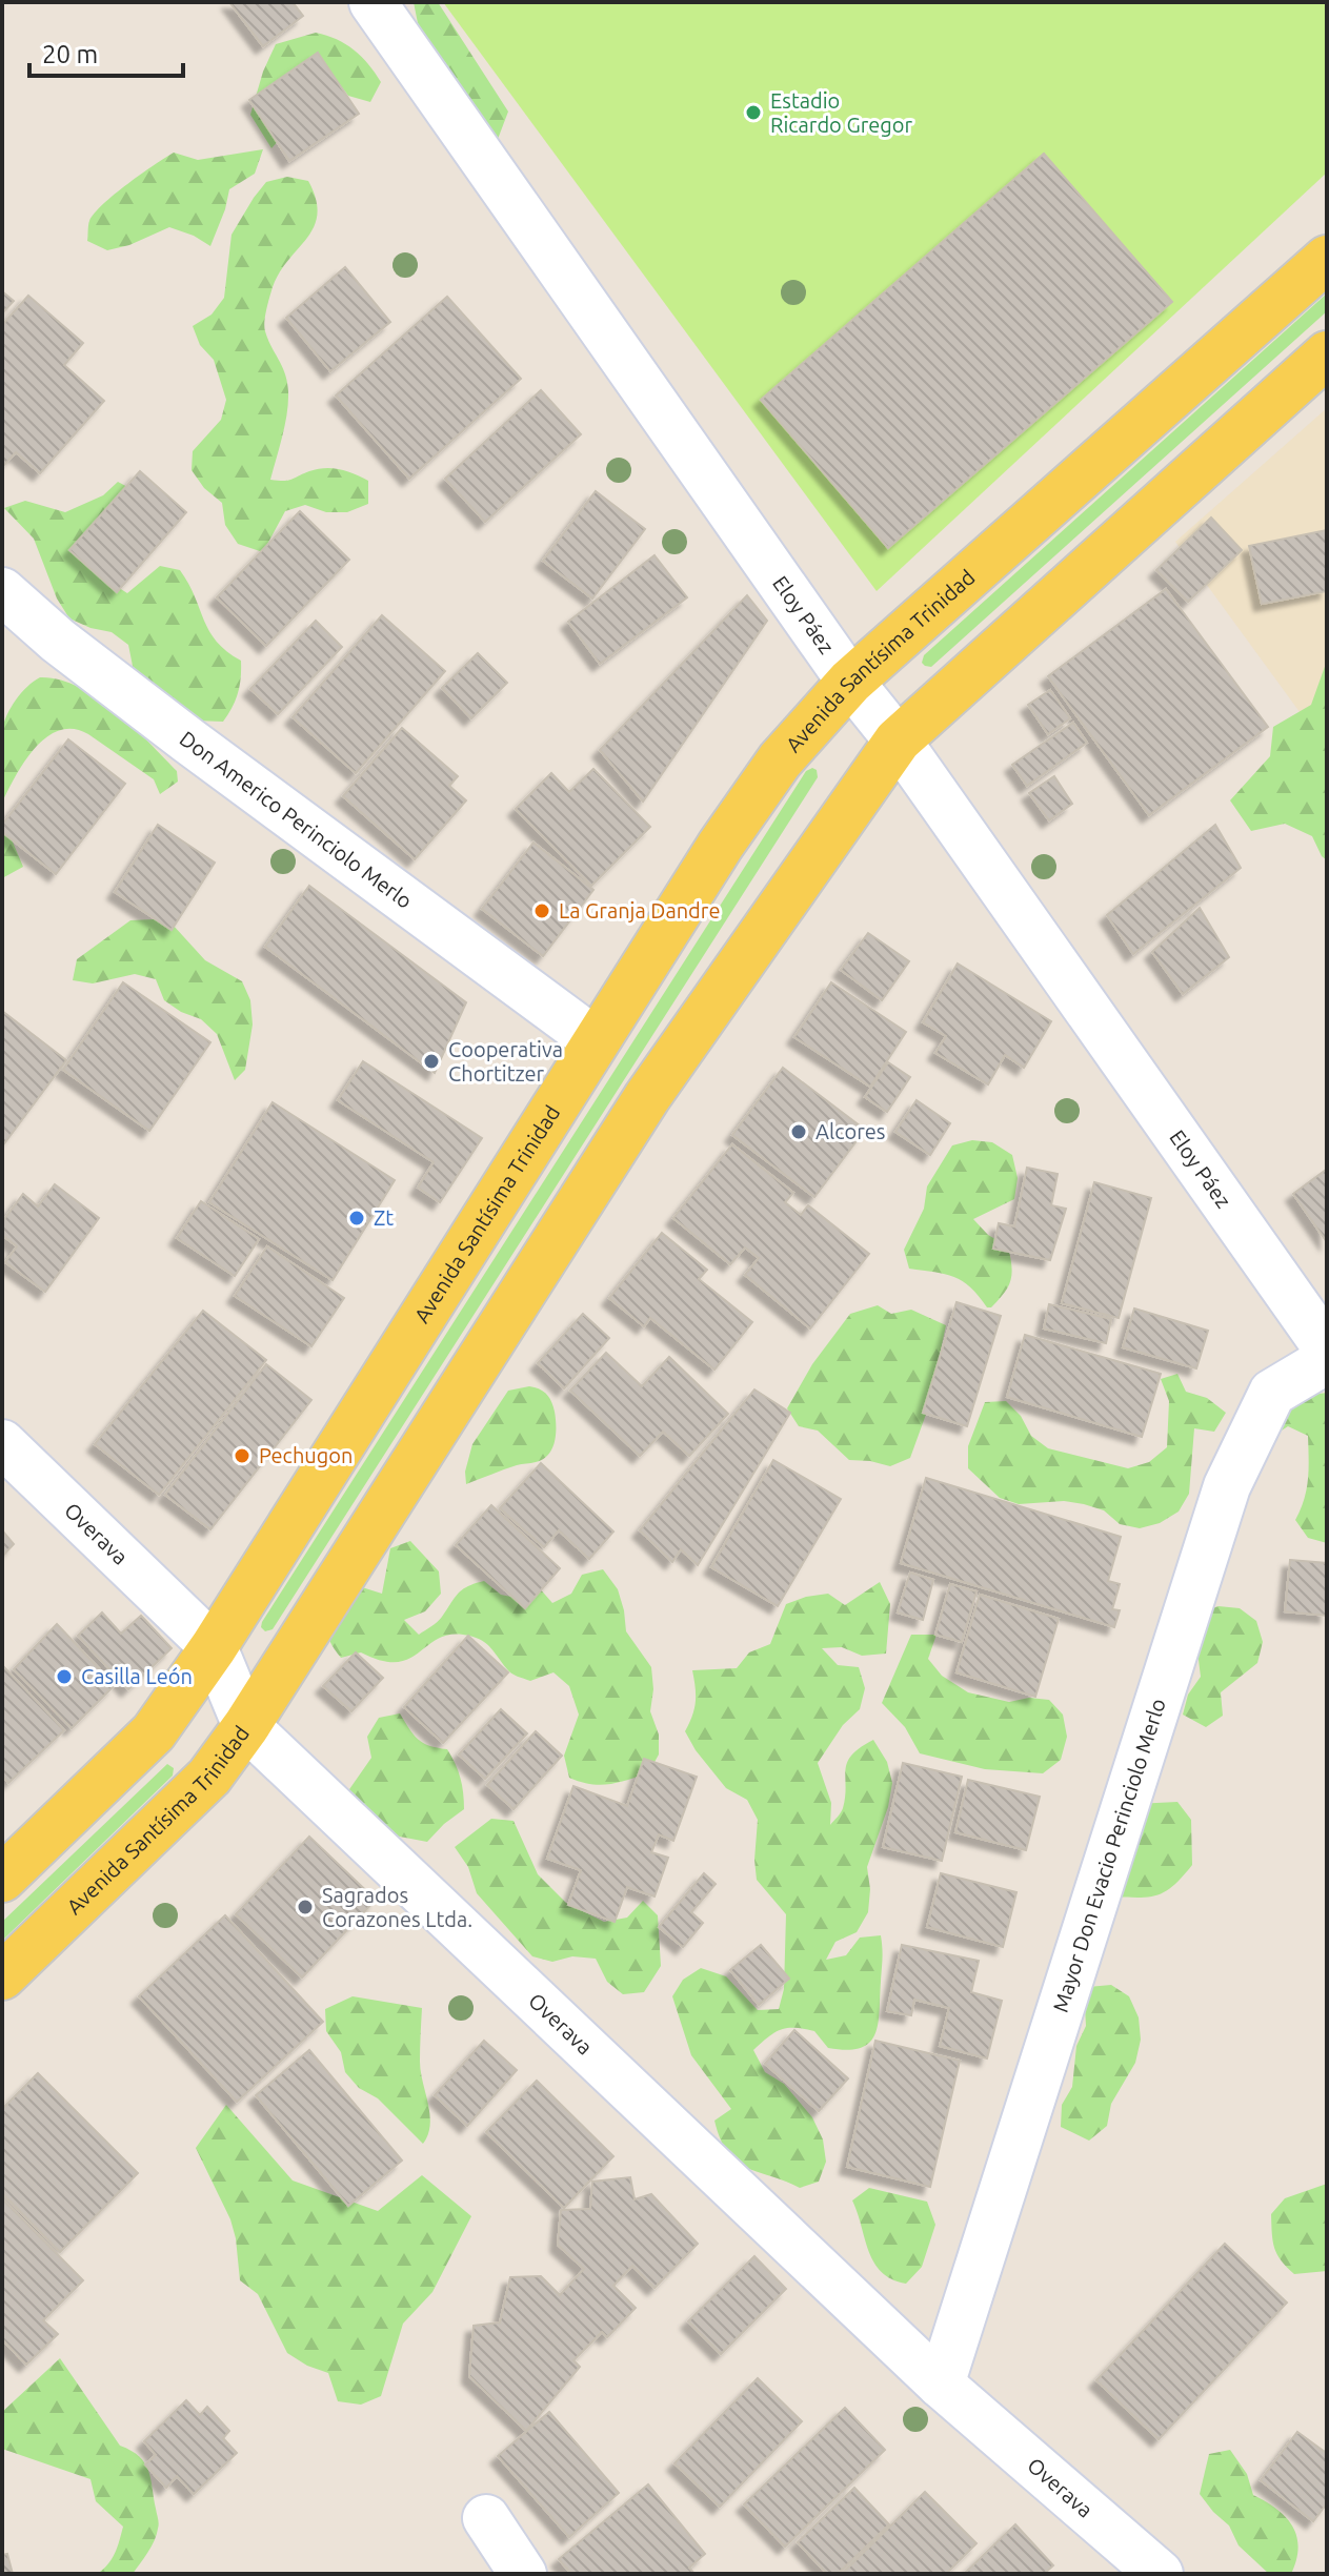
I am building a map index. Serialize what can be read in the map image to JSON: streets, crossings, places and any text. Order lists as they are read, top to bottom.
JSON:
{
  "streets": {
    "main road": ["Avenida Santísima Trinidad"],
    "street": [
      "Eloy Páez",
      "Don Americo Perinciolo Merlo",
      "Overava",
      "Mayor Don Evacio Perinciolo Merlo"
    ]
  },
  "crossings": [
    ["Eloy Páez", "Avenida Santísima Trinidad"],
    ["Avenida Santísima Trinidad", "Don Americo Perinciolo Merlo"],
    ["Avenida Santísima Trinidad", "Overava"],
    ["Overava", "Mayor Don Evacio Perinciolo Merlo"]
  ],
  "places": [
    "Estadio Ricardo Gregor",
    "La Granja Dandre",
    "Cooperativa Chortitzer",
    "Alcores",
    "Zt",
    "Pechugon",
    "Casilla León",
    "Sagrados Corazones Ltda."
  ],
  "scale_bar": "20 m"
}
